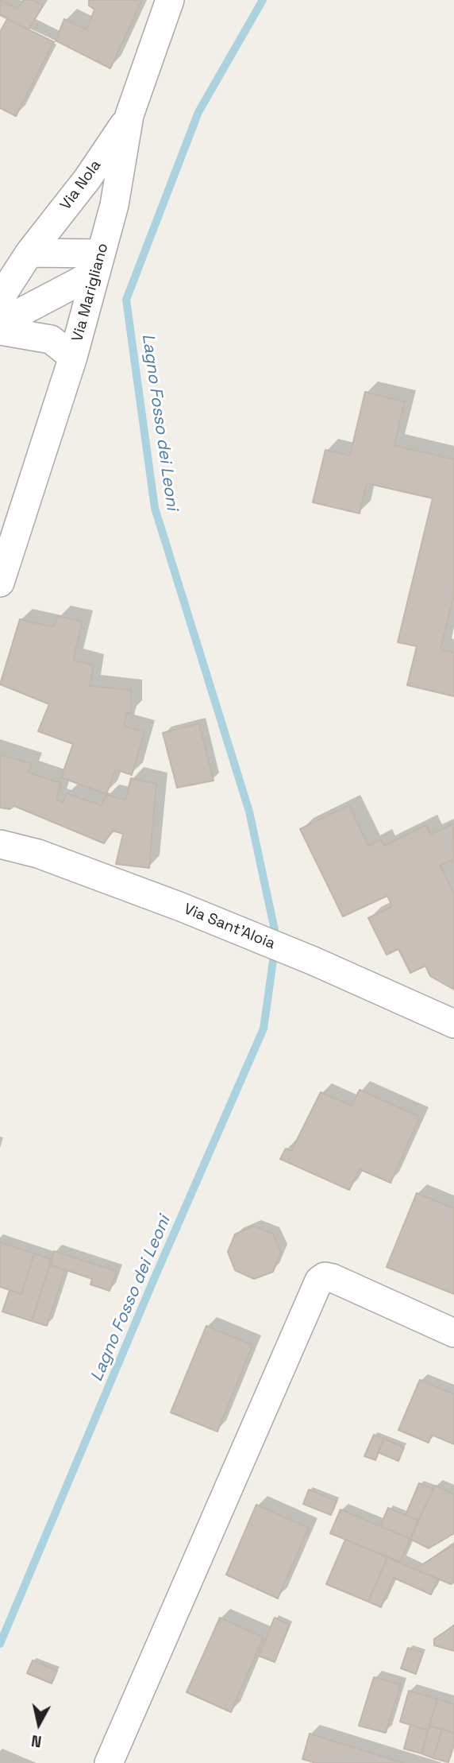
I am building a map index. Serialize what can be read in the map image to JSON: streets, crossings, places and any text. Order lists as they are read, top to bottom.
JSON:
{
  "streets": {
    "street": ["Via Nola", "Via Marigliano", "Via Sant'Aloia"]
  },
  "crossings": [
    ["Via Nola", "Via Marigliano"]
  ],
  "water": ["Lagno Fosso dei Leoni"],
  "north": "bottom"
}
